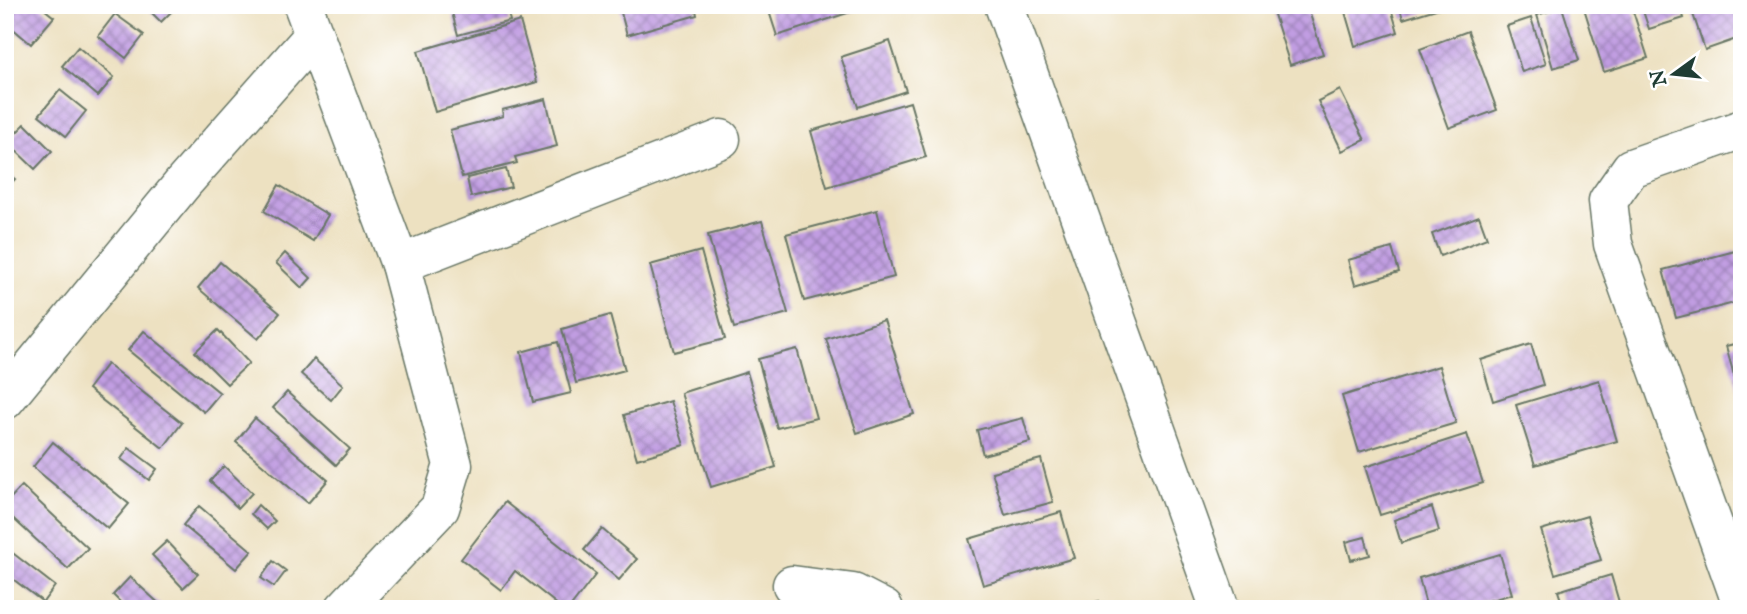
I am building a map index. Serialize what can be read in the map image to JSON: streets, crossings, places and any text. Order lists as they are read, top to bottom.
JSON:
{
  "north": "left"
}
